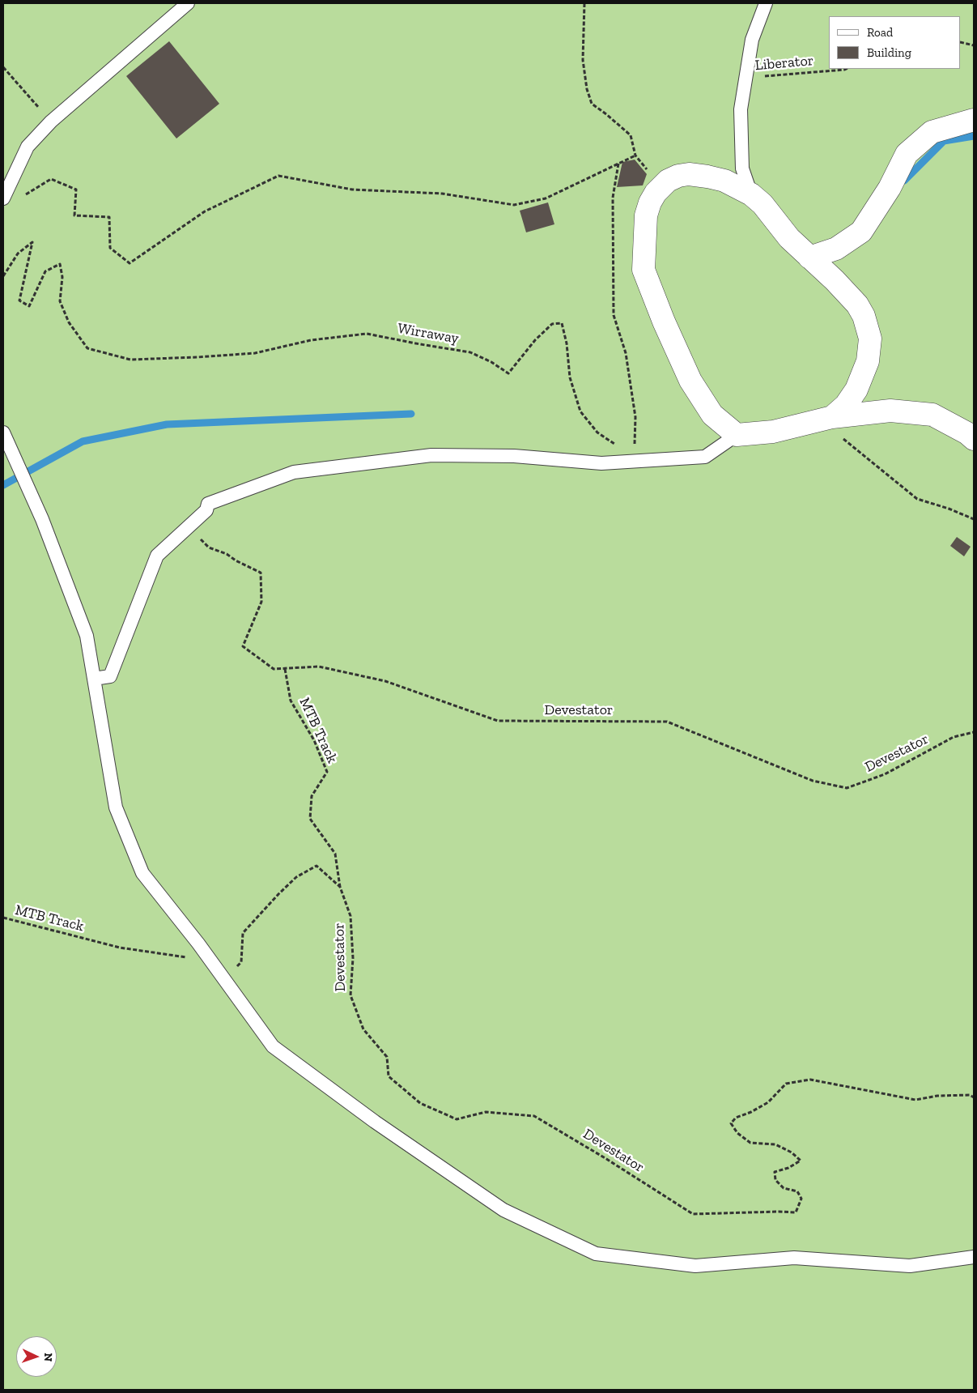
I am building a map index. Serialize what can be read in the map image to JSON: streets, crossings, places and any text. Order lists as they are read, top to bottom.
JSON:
{
  "streets": {
    "path": [
      "Liberator",
      "Wirraway",
      "Devestator",
      "MTB Track"
    ]
  },
  "crossings": [
    ["Devestator", "MTB Track"]
  ],
  "legend": ["Road", "Building"],
  "north": "right"
}
